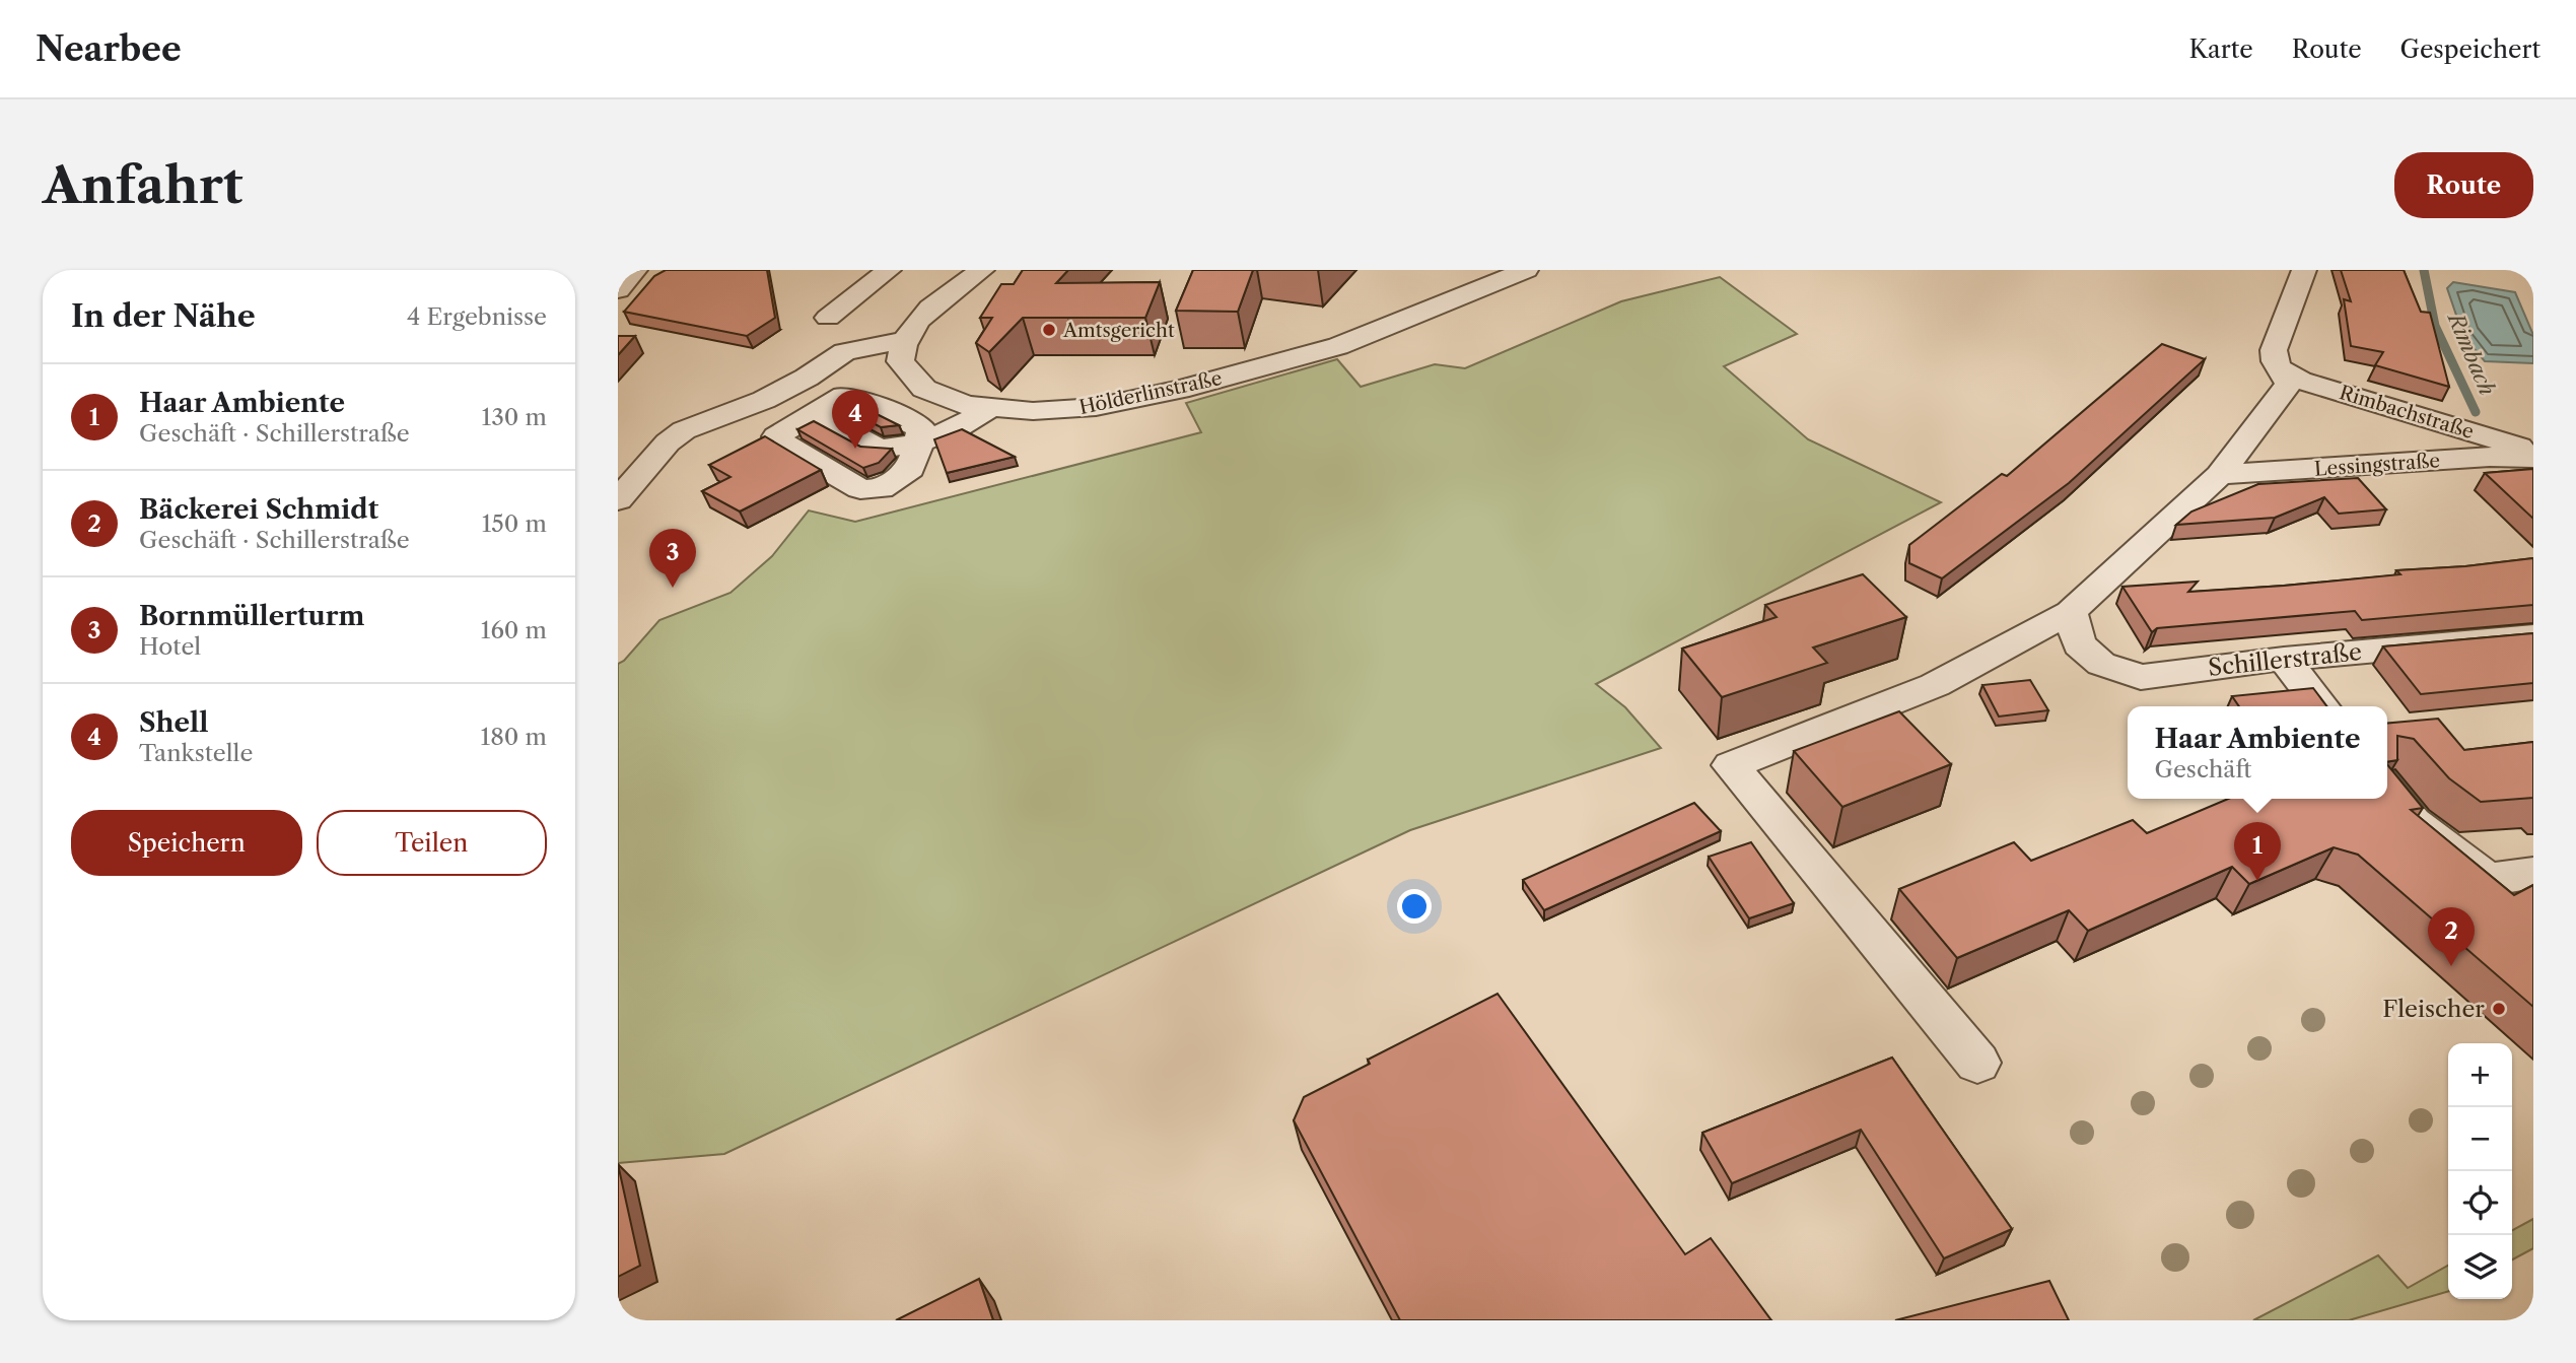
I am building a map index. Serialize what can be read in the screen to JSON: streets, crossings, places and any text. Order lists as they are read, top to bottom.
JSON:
{
  "streets": {
    "street": [
      "Hölderlinstraße",
      "Rimbachstraße",
      "Lessingstraße",
      "Schillerstraße"
    ]
  },
  "water": ["Rimbach"],
  "places": ["Amtsgericht", "Fleischer"],
  "page": {
    "header": "Nearbee",
    "nav": ["Karte", "Route", "Gespeichert"],
    "buttons": [
      "Route",
      ["Speichern", "Teilen"]
    ],
    "title": "Anfahrt",
    "heading": ["In der Nähe", "4 Ergebnisse"],
    "list": [
      {
        "mark": "1",
        "name": "Haar Ambiente",
        "note": "Geschäft · Schillerstraße",
        "value": "130 m"
      },
      {
        "mark": "2",
        "name": "Bäckerei Schmidt",
        "note": "Geschäft · Schillerstraße",
        "value": "150 m"
      },
      {
        "mark": "3",
        "name": "Bornmüllerturm",
        "note": "Hotel",
        "value": "160 m"
      },
      {
        "mark": "4",
        "name": "Shell",
        "note": "Tankstelle",
        "value": "180 m"
      }
    ],
    "pins": [
      "4",
      "3",
      "1",
      "2"
    ],
    "popup": ["Haar Ambiente", "Geschäft"],
    "map_buttons": ["+", "−"]
  }
}
